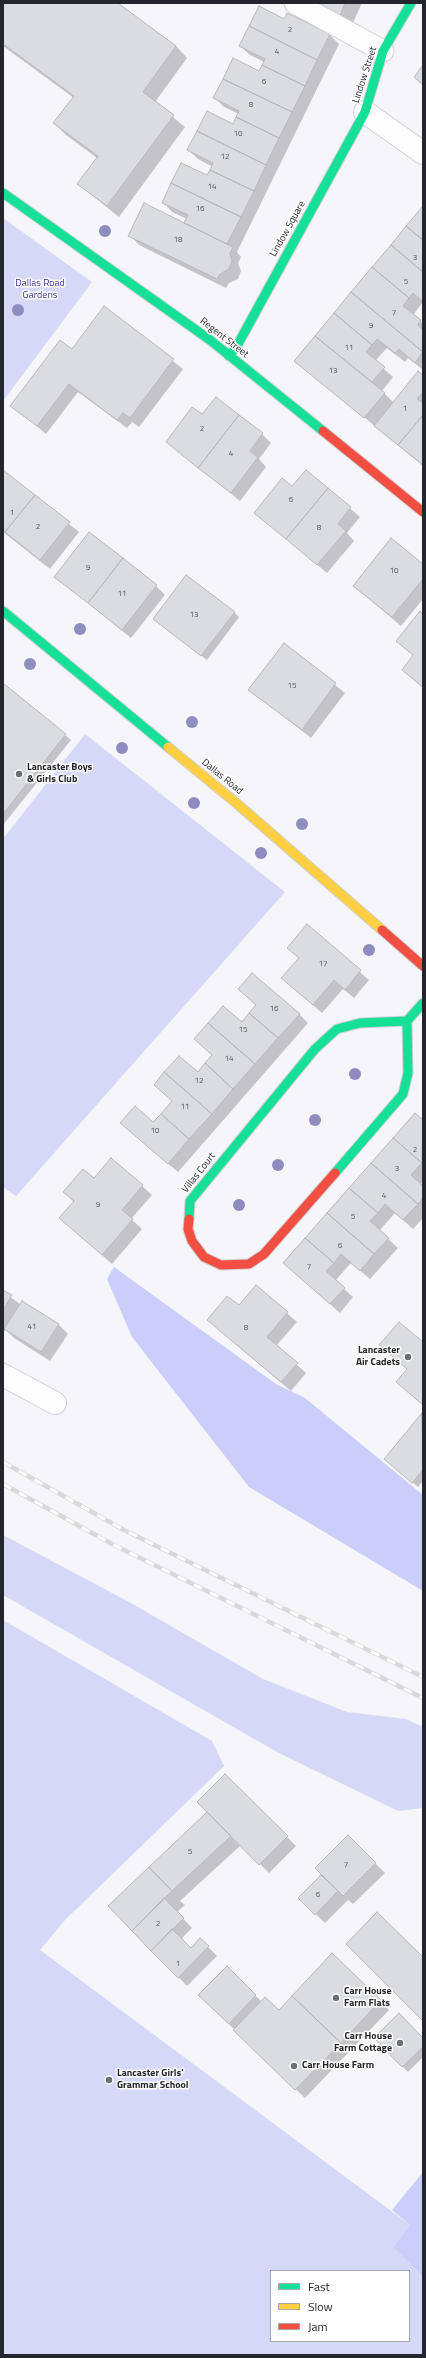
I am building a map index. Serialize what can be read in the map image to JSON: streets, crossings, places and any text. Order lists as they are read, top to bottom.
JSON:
{
  "streets": {
    "street": [
      "Lindow Street",
      "Lindow Square",
      "Regent Street",
      "Dallas Road",
      "Villas Court"
    ]
  },
  "crossings": [
    ["Lindow Street", "Lindow Square"],
    ["Lindow Square", "Regent Street"]
  ],
  "parks": ["Dallas Road Gardens"],
  "places": [
    "Lancaster Boys & Girls Club",
    "Lancaster Air Cadets",
    "Carr House Farm Flats",
    "Carr House Farm Cottage",
    "Carr House Farm",
    "Lancaster Girls' Grammar School"
  ],
  "house_numbers": [
    "2",
    "4",
    "6",
    "8",
    "10",
    "12",
    "14",
    "16",
    "18",
    "3",
    "5",
    "7",
    "9",
    "11",
    "13",
    "1",
    "2",
    "4",
    "6",
    "1",
    "2",
    "8",
    "9",
    "10",
    "11",
    "13",
    "15",
    "17",
    "16",
    "15",
    "14",
    "12",
    "11",
    "10",
    "2",
    "3",
    "4",
    "9",
    "5",
    "6",
    "7",
    "41",
    "8",
    "5",
    "7",
    "6",
    "2",
    "1"
  ],
  "legend": ["Fast", "Slow", "Jam"]
}
